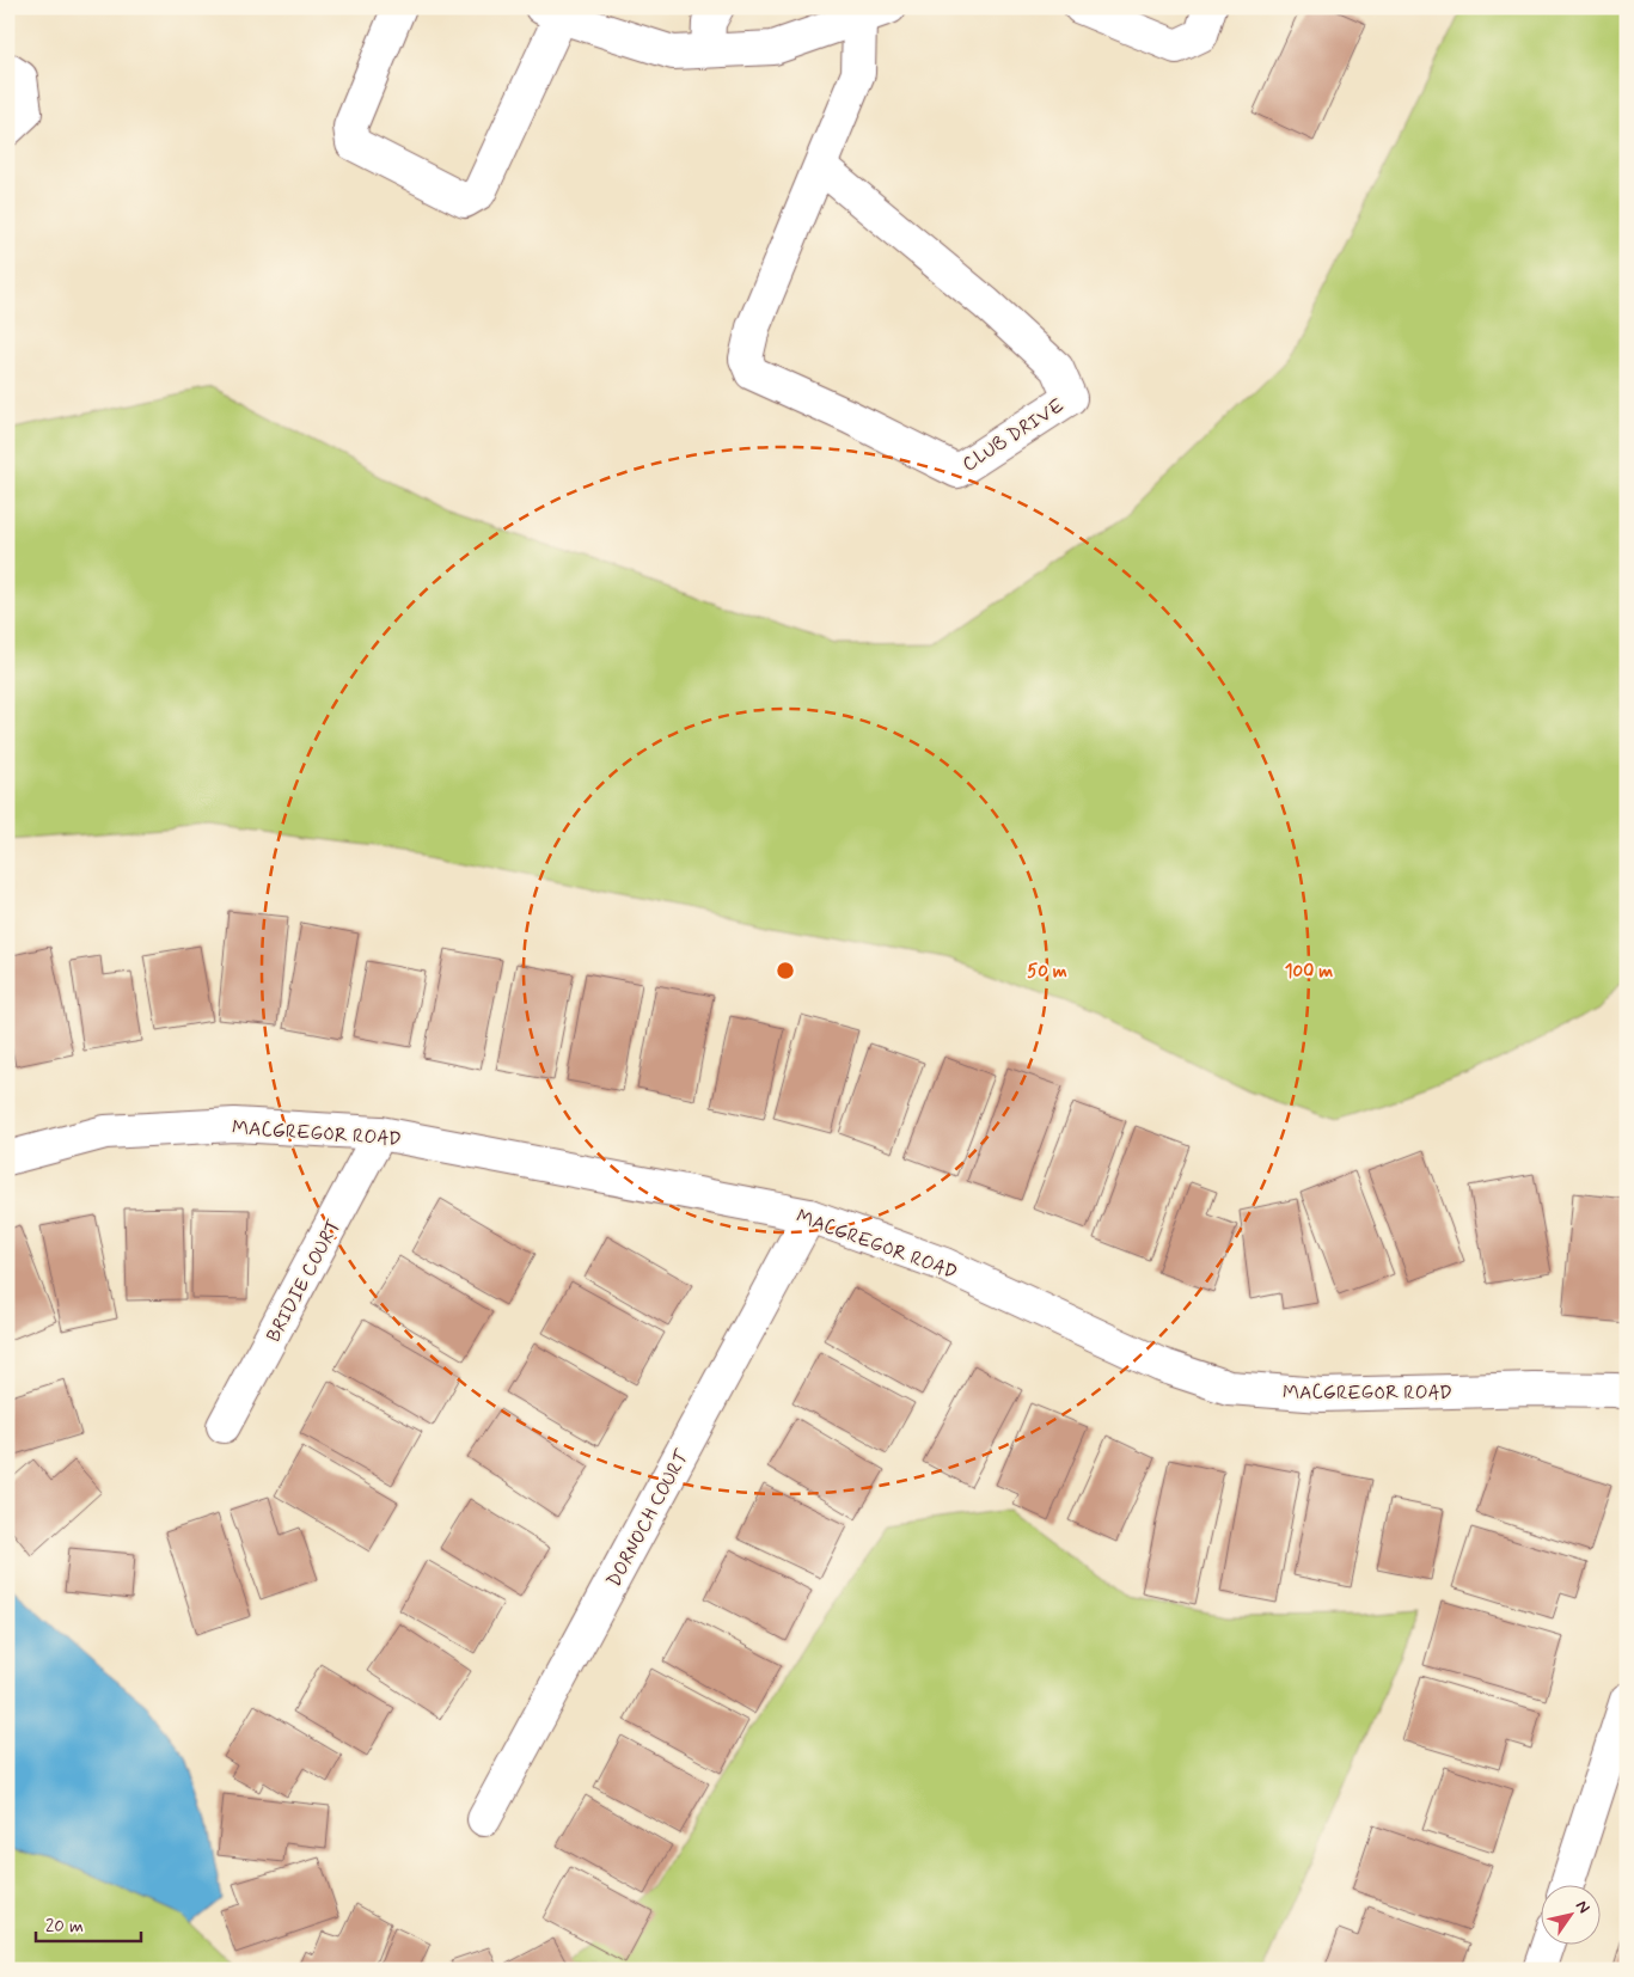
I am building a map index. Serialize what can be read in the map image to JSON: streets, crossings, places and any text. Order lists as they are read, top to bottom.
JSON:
{
  "streets": {
    "street": [
      "CLUB DRIVE",
      "MACGREGOR ROAD",
      "BRIDIE COURT",
      "DORNOCH COURT"
    ]
  },
  "crossings": [
    ["MACGREGOR ROAD", "BRIDIE COURT"],
    ["MACGREGOR ROAD", "DORNOCH COURT"]
  ],
  "scale_bar": "20 m",
  "north": "top right",
  "rings": ["50 m", "100 m"]
}
